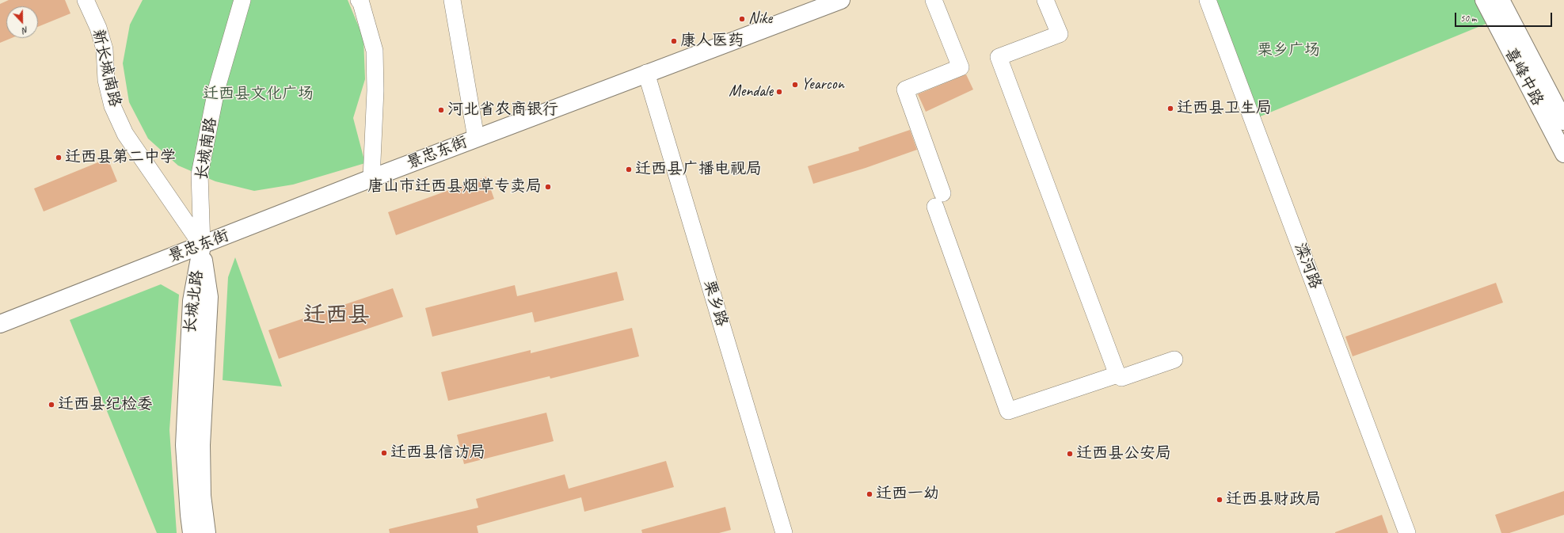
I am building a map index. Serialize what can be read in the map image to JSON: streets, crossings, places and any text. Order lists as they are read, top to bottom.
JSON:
{
  "streets": {
    "main road": ["喜峰中路", "景忠东街", "长城北路"],
    "street": [
      "新长城南路",
      "长城南路",
      "滦河路",
      "栗乡路"
    ]
  },
  "crossings": [
    ["新长城南路", "长城南路"],
    ["新长城南路", "景忠东街"],
    ["新长城南路", "长城北路"],
    ["长城南路", "景忠东街"],
    ["长城南路", "长城北路"],
    ["景忠东街", "长城北路"],
    ["景忠东街", "栗乡路"]
  ],
  "districts": ["迁西县"],
  "parks": ["栗乡广场", "迁西县文化广场"],
  "places": [
    "Nike",
    "康人医药",
    "Yearcon",
    "Mendale",
    "迁西县卫生局",
    "河北省农商银行",
    "迁西县第二中学",
    "迁西县广播电视局",
    "唐山市迁西县烟草专卖局",
    "迁西县纪检委",
    "迁西县信访局",
    "迁西县公安局",
    "迁西一幼",
    "迁西县财政局"
  ],
  "scale_bar": "50 m",
  "north": "bottom"
}
